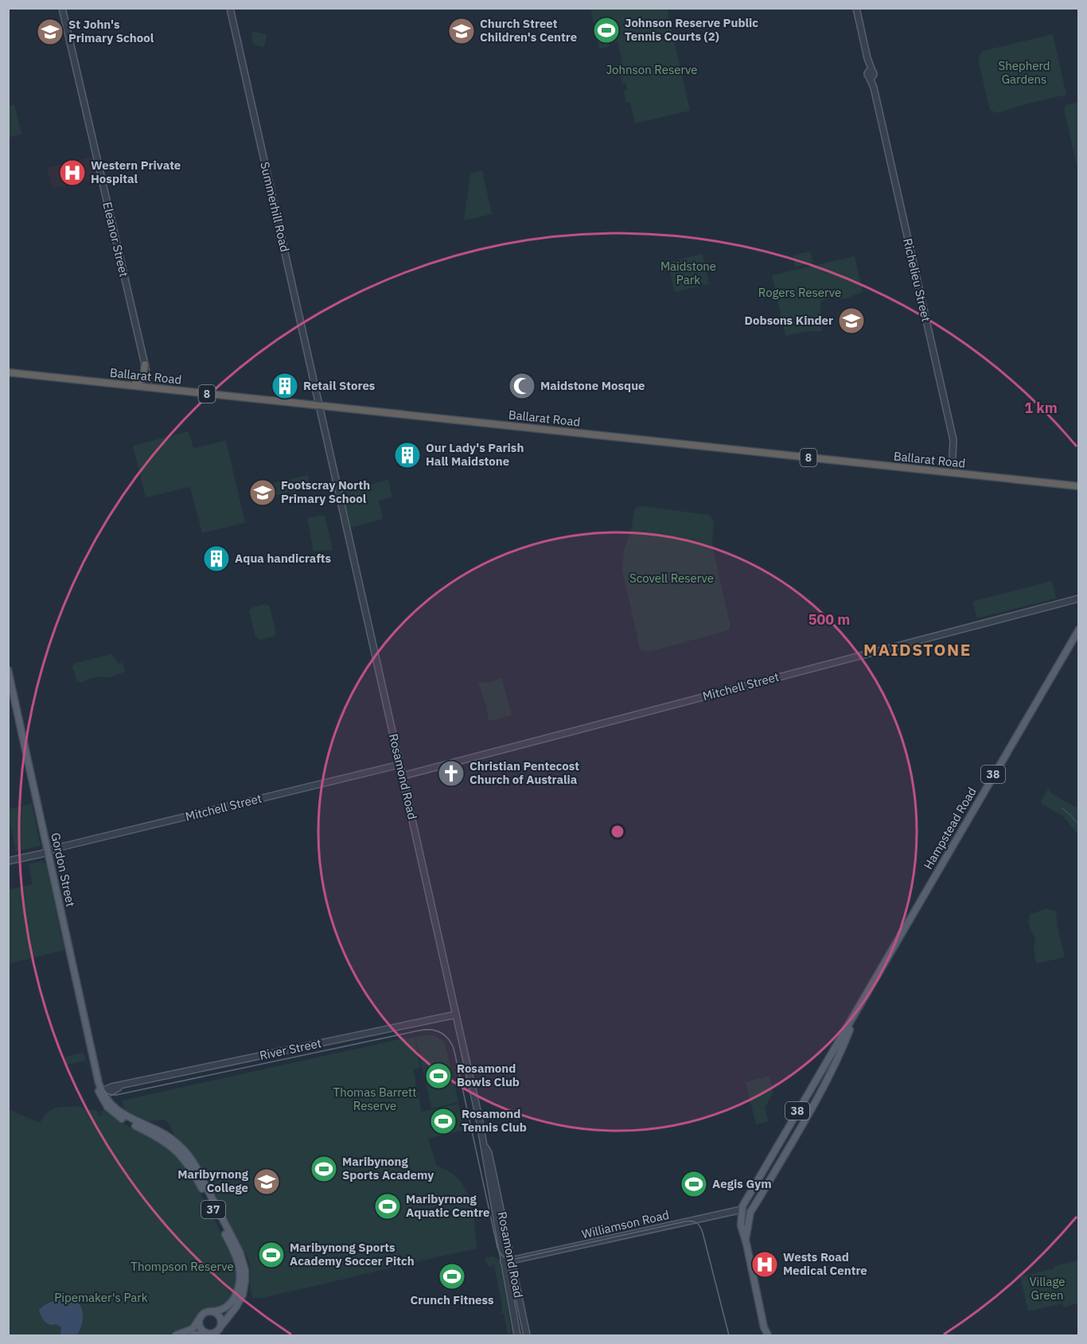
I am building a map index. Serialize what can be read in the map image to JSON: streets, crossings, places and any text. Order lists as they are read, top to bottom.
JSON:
{
  "streets": {
    "highway": ["Ballarat Road", "8"],
    "main road": [
      "38",
      "Hampstead Road",
      "Gordon Street",
      "37",
      "Williamson Road"
    ],
    "street": [
      "Summerhill Road",
      "Eleanor Street",
      "Richelieu Street",
      "Mitchell Street",
      "Rosamond Road",
      "River Street"
    ]
  },
  "crossings": [
    ["Summerhill Road", "Ballarat Road"],
    ["Summerhill Road", "Rosamond Road"],
    ["Eleanor Street", "Ballarat Road"],
    ["Richelieu Street", "Ballarat Road"],
    ["Ballarat Road", "Rosamond Road"],
    ["Mitchell Street", "Rosamond Road"],
    ["Mitchell Street", "Gordon Street"],
    ["38", "Hampstead Road"],
    ["38", "Williamson Road"],
    ["Rosamond Road", "River Street"],
    ["Rosamond Road", "Williamson Road"],
    ["Hampstead Road", "Williamson Road"],
    ["Gordon Street", "River Street"],
    ["Gordon Street", "37"]
  ],
  "districts": ["MAIDSTONE"],
  "parks": [
    "Shepherd Gardens",
    "Johnson Reserve",
    "Maidstone Park",
    "Rogers Reserve",
    "Scovell Reserve",
    "Thomas Barrett Reserve",
    "Thompson Reserve",
    "Village Green",
    "Pipemaker's Park"
  ],
  "places": {
    "sports": [
      "Johnson Reserve Public Tennis Courts (2)",
      "Rosamond Bowls Club",
      "Rosamond Tennis Club",
      "Maribynong Sports Academy",
      "Aegis Gym",
      "Maribyrnong Aquatic Centre",
      "Maribynong Sports Academy Soccer Pitch",
      "Crunch Fitness"
    ],
    "school or university": [
      "Church Street Children's Centre",
      "St John's Primary School",
      "Dobsons Kinder",
      "Footscray North Primary School",
      "Maribyrnong College"
    ],
    "hospital": ["Western Private Hospital", "Wests Road Medical Centre"],
    "building": ["Retail Stores", "Our Lady's Parish Hall Maidstone", "Aqua handicrafts"],
    "mosque": ["Maidstone Mosque"],
    "church": ["Christian Pentecost Church of Australia"]
  },
  "rings": ["1 km", "500 m"]
}
